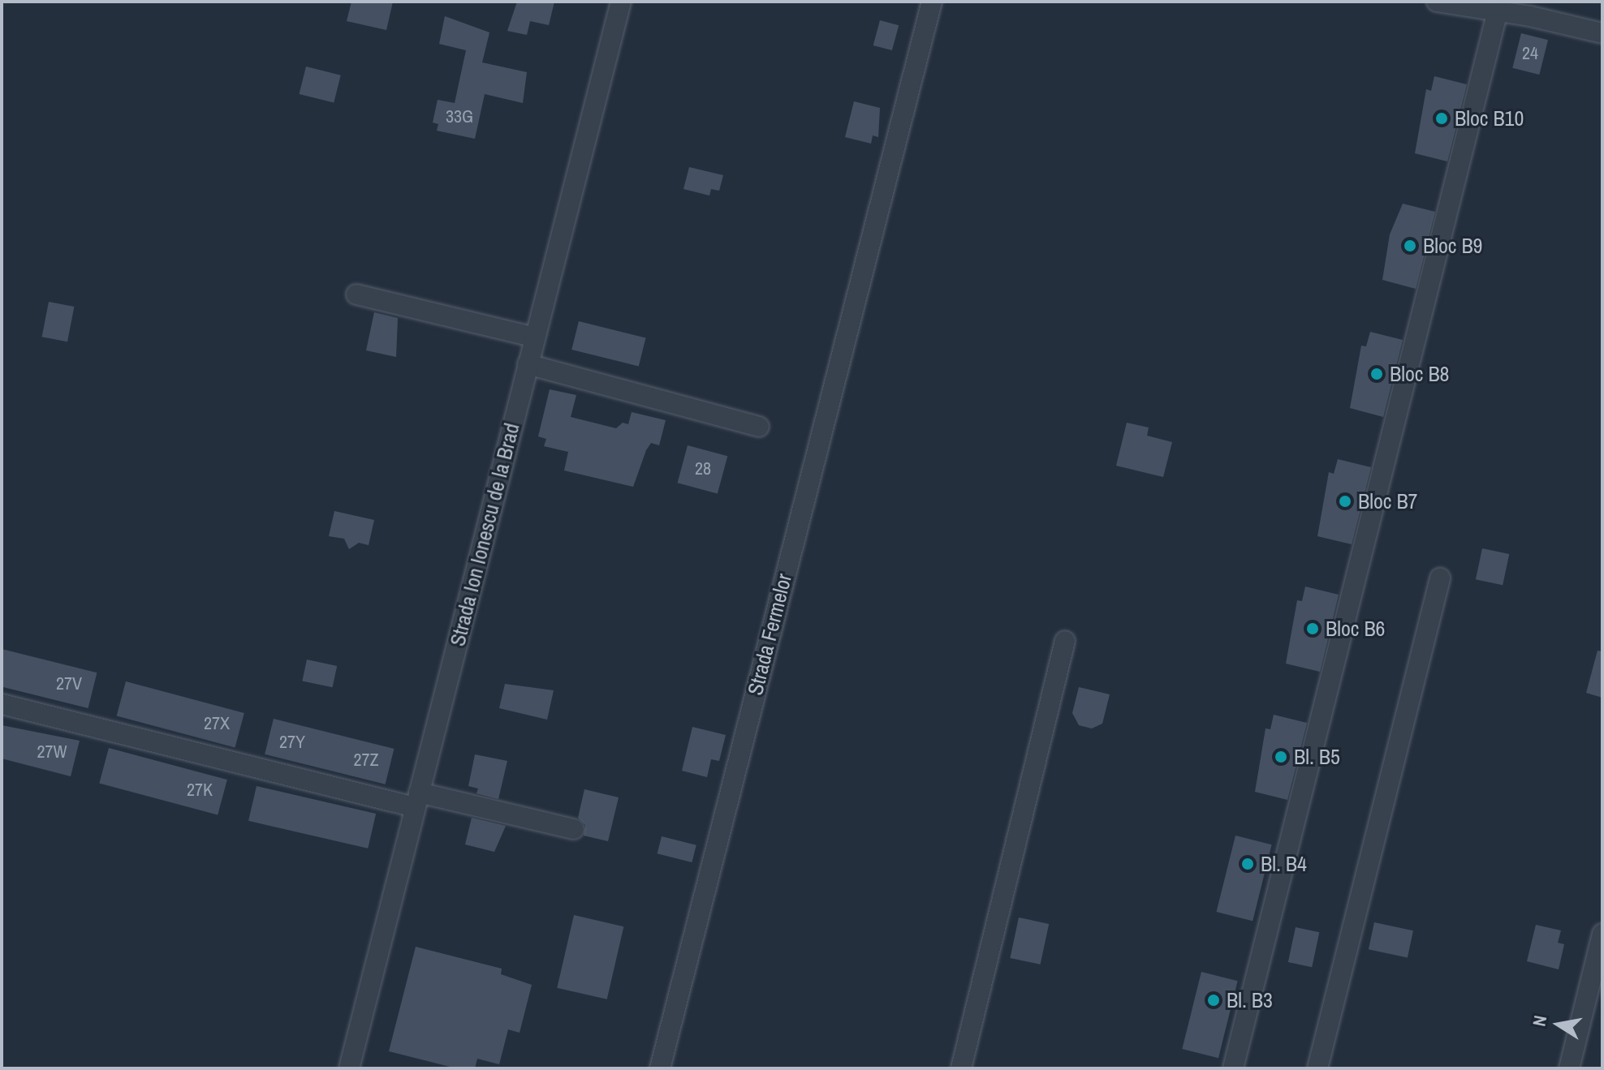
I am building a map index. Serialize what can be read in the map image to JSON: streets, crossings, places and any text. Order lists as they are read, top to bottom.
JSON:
{
  "streets": {
    "street": ["Strada Ion Ionescu de la Brad", "Strada Fermelor"]
  },
  "places": [
    "Bloc B10",
    "Bloc B9",
    "Bloc B8",
    "Bloc B7",
    "Bloc B6",
    "Bl. B5",
    "Bl. B4",
    "Bl. B3"
  ],
  "house_numbers": [
    "24",
    "33G",
    "28",
    "27V",
    "27X",
    "27Y",
    "27W",
    "27Z",
    "27K"
  ],
  "north": "left"
}
